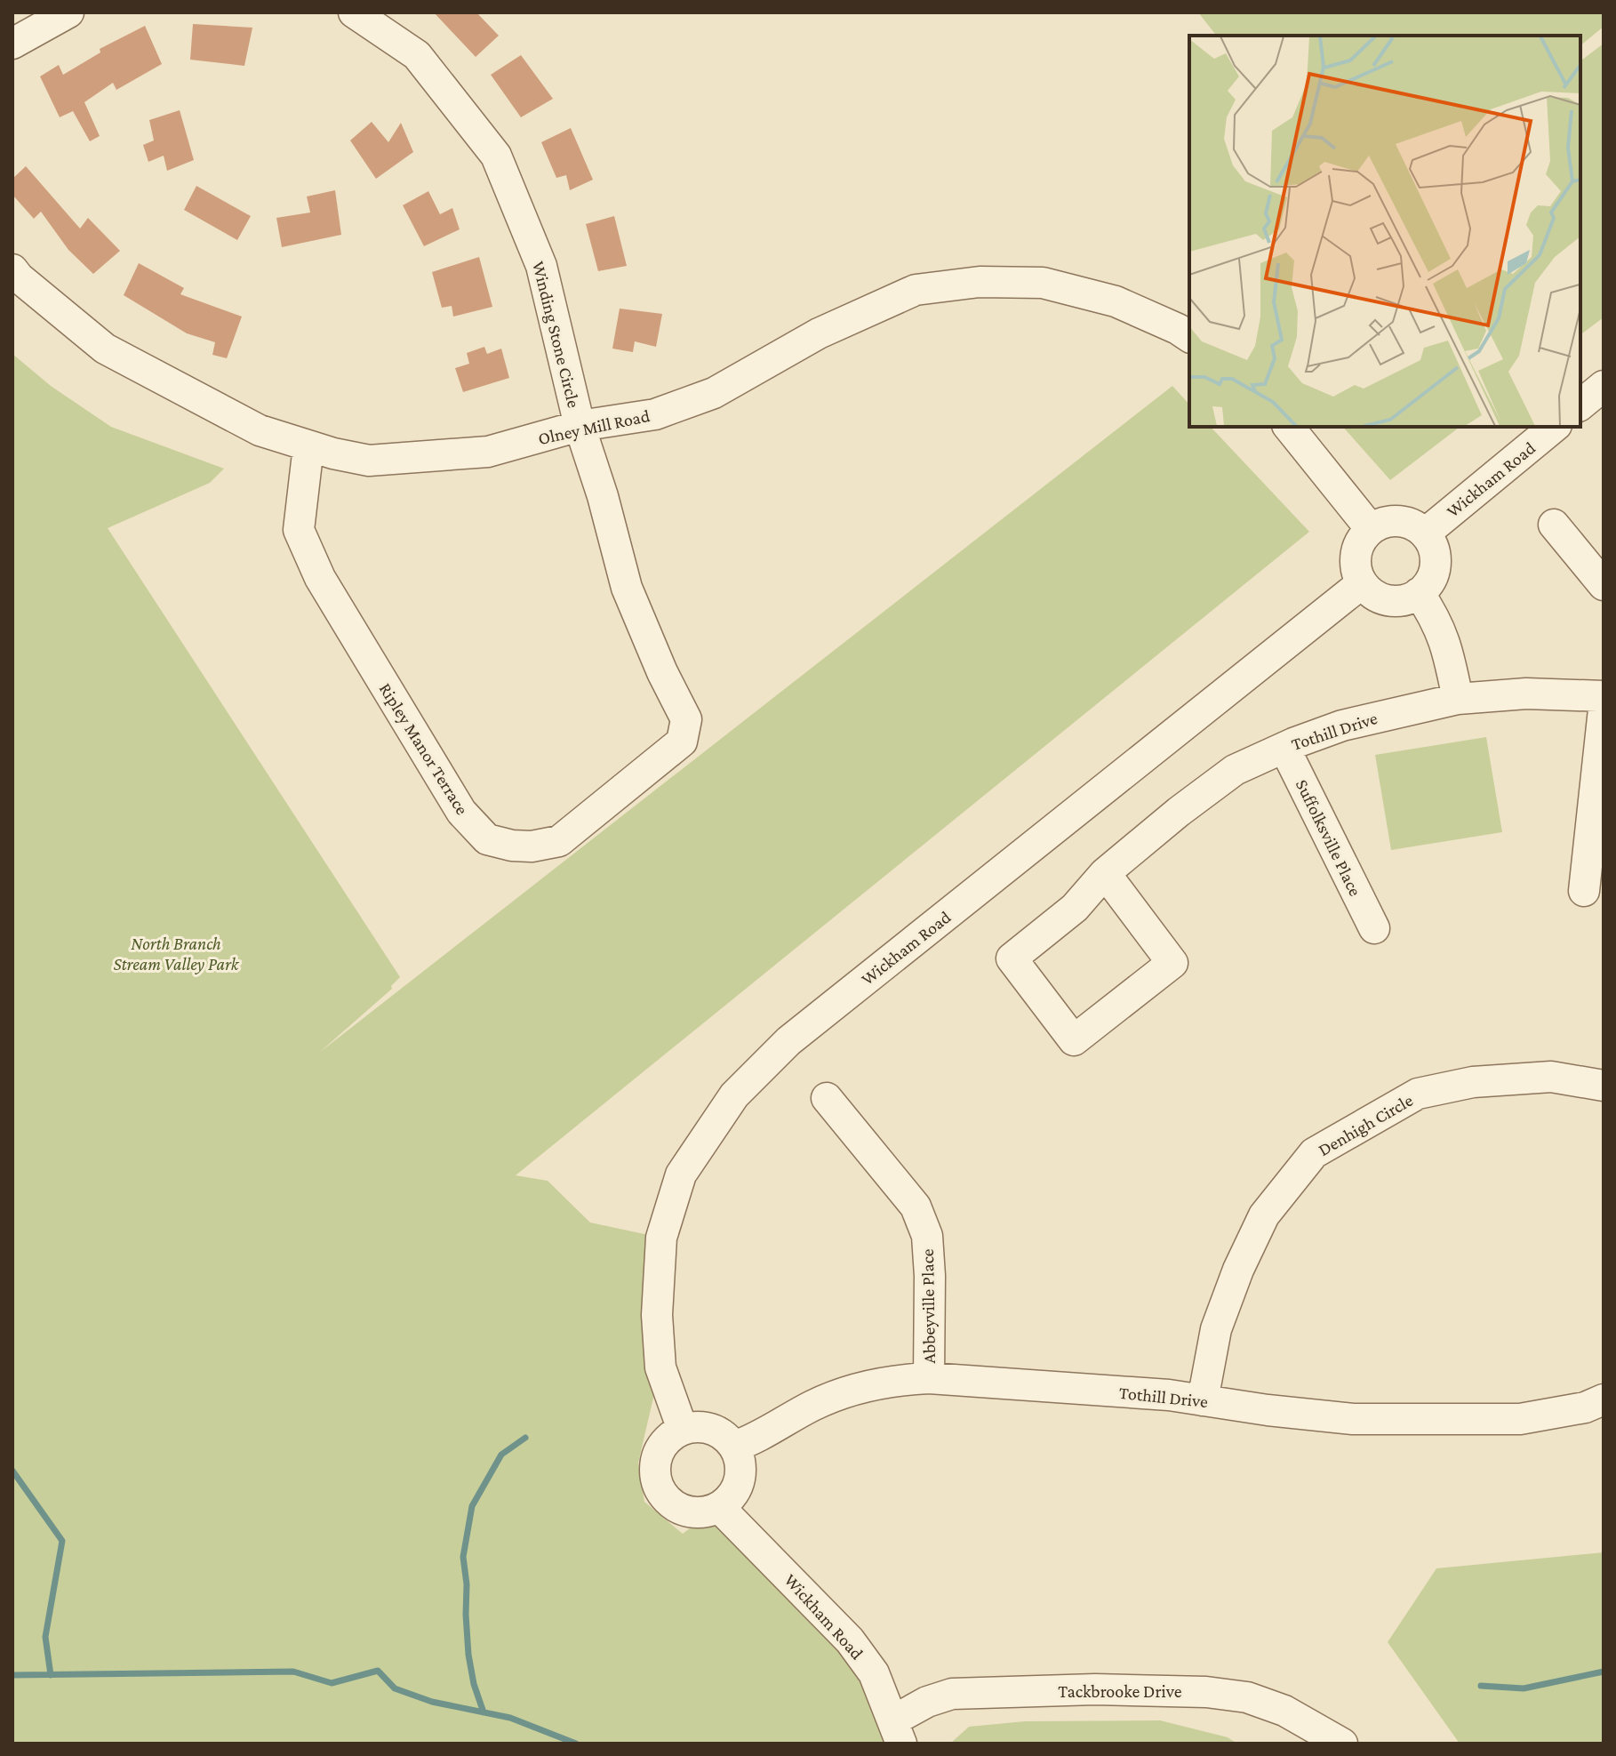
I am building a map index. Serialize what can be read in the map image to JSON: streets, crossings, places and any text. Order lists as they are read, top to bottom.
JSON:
{
  "streets": {
    "street": [
      "Winding Stone Circle",
      "Olney Mill Road",
      "Wickham Road",
      "Tothill Drive",
      "Ripley Manor Terrace",
      "Suffolksville Place",
      "Denhigh Circle",
      "Abbeyville Place",
      "Tackbrooke Drive"
    ]
  },
  "crossings": [
    ["Winding Stone Circle", "Olney Mill Road"],
    ["Winding Stone Circle", "Ripley Manor Terrace"],
    ["Olney Mill Road", "Ripley Manor Terrace"],
    ["Wickham Road", "Tothill Drive"],
    ["Wickham Road", "Tackbrooke Drive"],
    ["Tothill Drive", "Suffolksville Place"],
    ["Tothill Drive", "Denhigh Circle"],
    ["Tothill Drive", "Abbeyville Place"]
  ],
  "parks": ["North Branch Stream Valley Park"]
}
